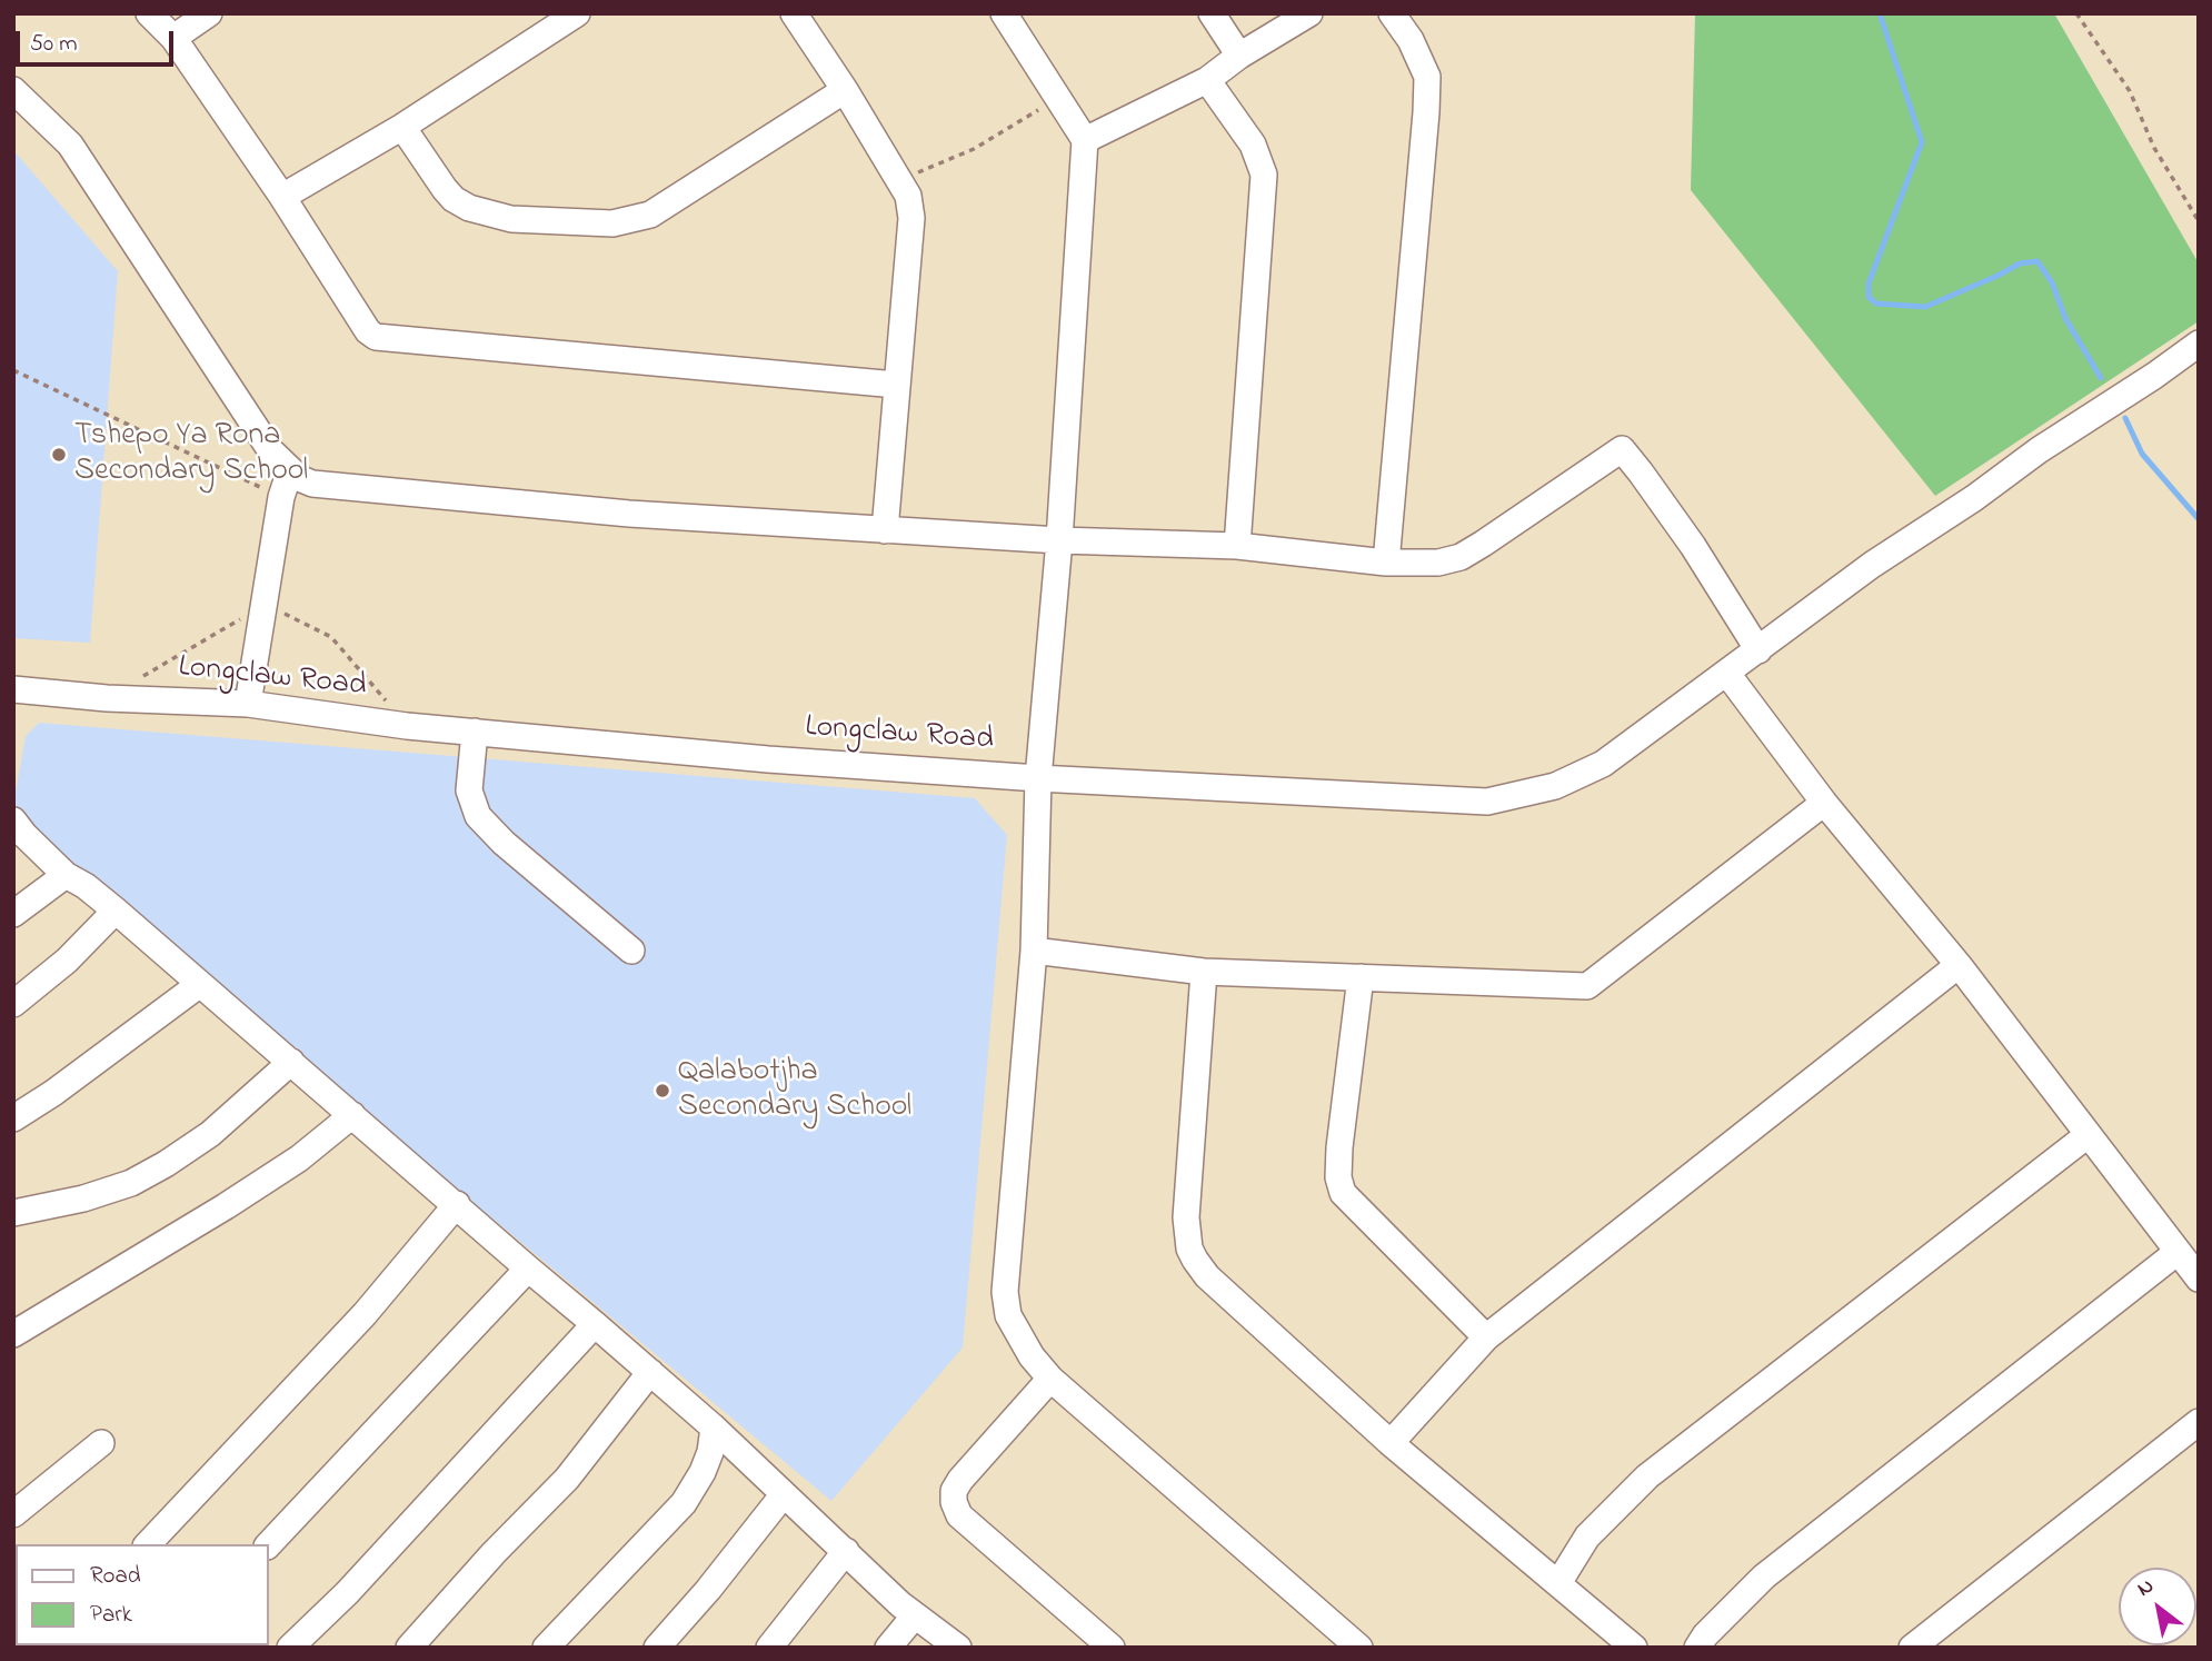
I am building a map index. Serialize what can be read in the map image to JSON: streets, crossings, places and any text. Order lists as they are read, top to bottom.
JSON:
{
  "streets": {
    "street": ["Longclaw Road"]
  },
  "places": ["Tshepo Ya Rona Secondary School", "Qalabotjha Secondary School"],
  "legend": ["Road", "Park"],
  "scale_bar": "50 m",
  "north": "top left"
}
